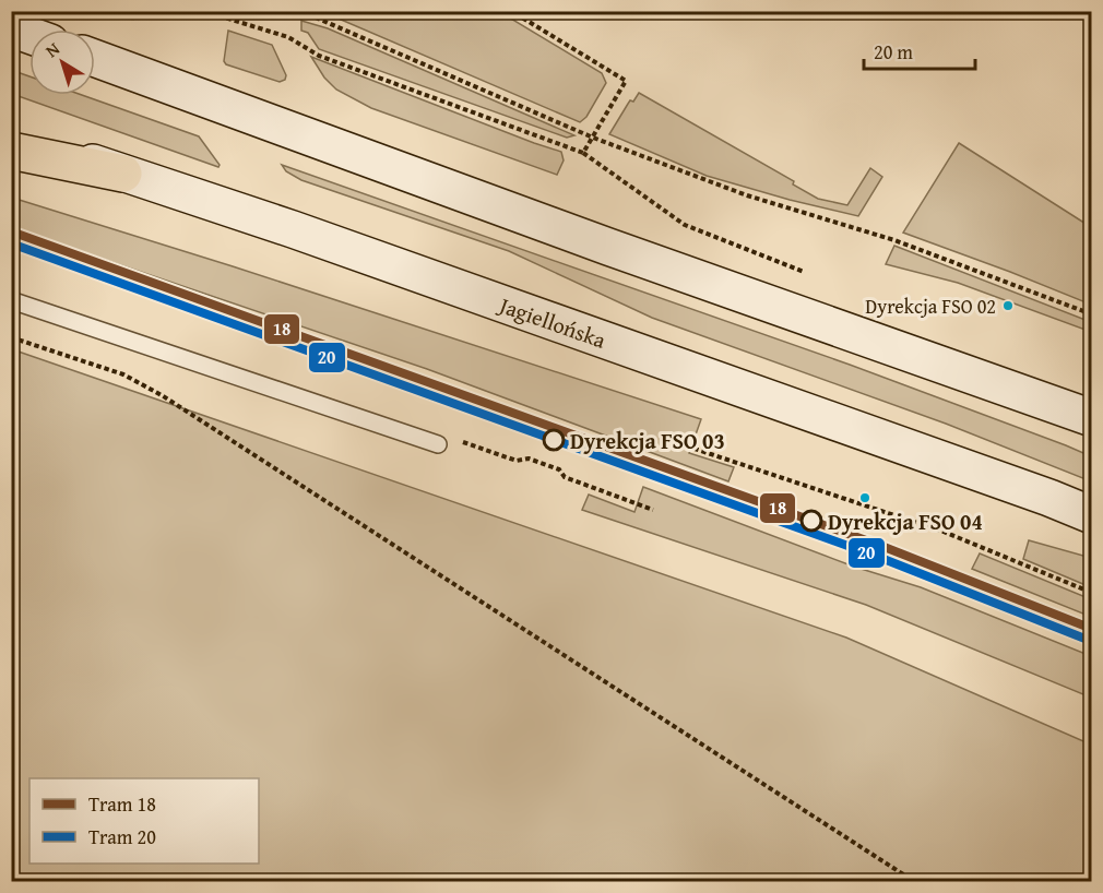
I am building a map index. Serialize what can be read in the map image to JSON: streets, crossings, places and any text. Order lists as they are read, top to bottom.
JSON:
{
  "streets": {
    "main road": ["Jagiellońska"]
  },
  "places": ["Dyrekcja FSO 02", "Dyrekcja FSO 03", "Dyrekcja FSO 04"],
  "lines": ["tram line 18", "tram line 20"],
  "legend": ["Tram 18", "Tram 20"],
  "scale_bar": "20 m",
  "north": "top left"
}
